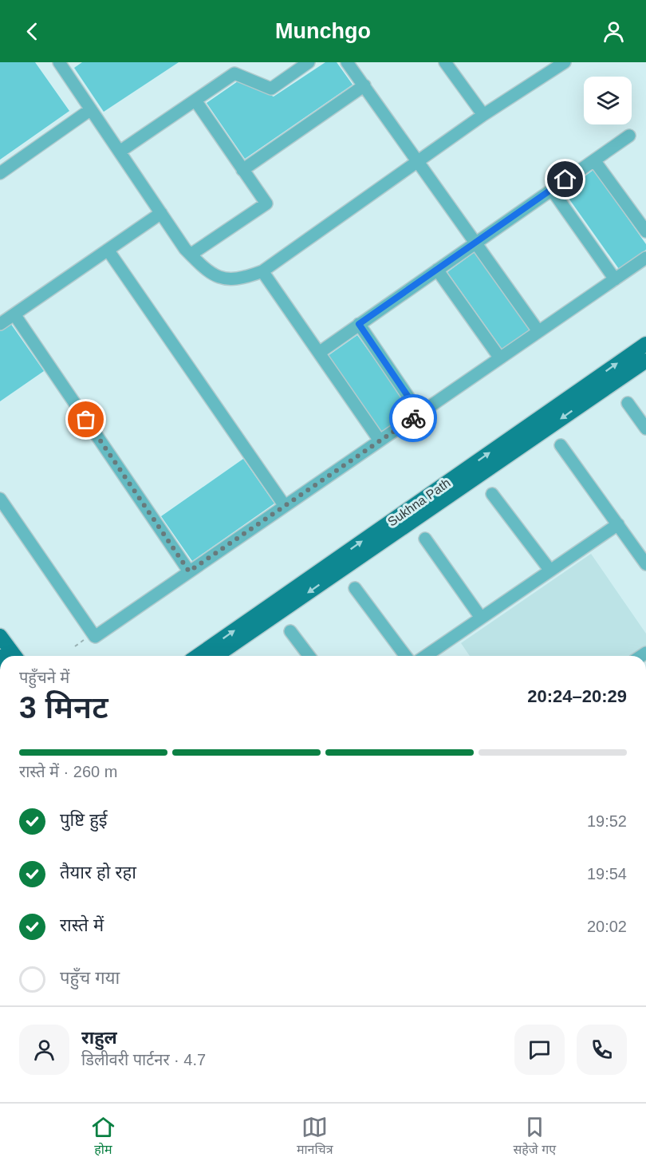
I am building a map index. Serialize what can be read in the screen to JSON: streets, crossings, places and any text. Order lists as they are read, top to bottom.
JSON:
{
  "streets": {
    "main road": ["Sukhna Path"]
  },
  "page": {
    "header": "Munchgo",
    "heading": ["3 मिनट", "पहुँचने में", "20:24–20:29"],
    "panel": ["राहुल", "डिलीवरी पार्टनर · 4.7"],
    "bar": "रास्ते में · 260 m",
    "list": [
      ["पुष्टि हुई", "19:52"],
      ["तैयार हो रहा", "19:54"],
      ["रास्ते में", "20:02"],
      "पहुँच गया"
    ],
    "tabs": ["होम", "मानचित्र", "सहेजे गए"]
  }
}
